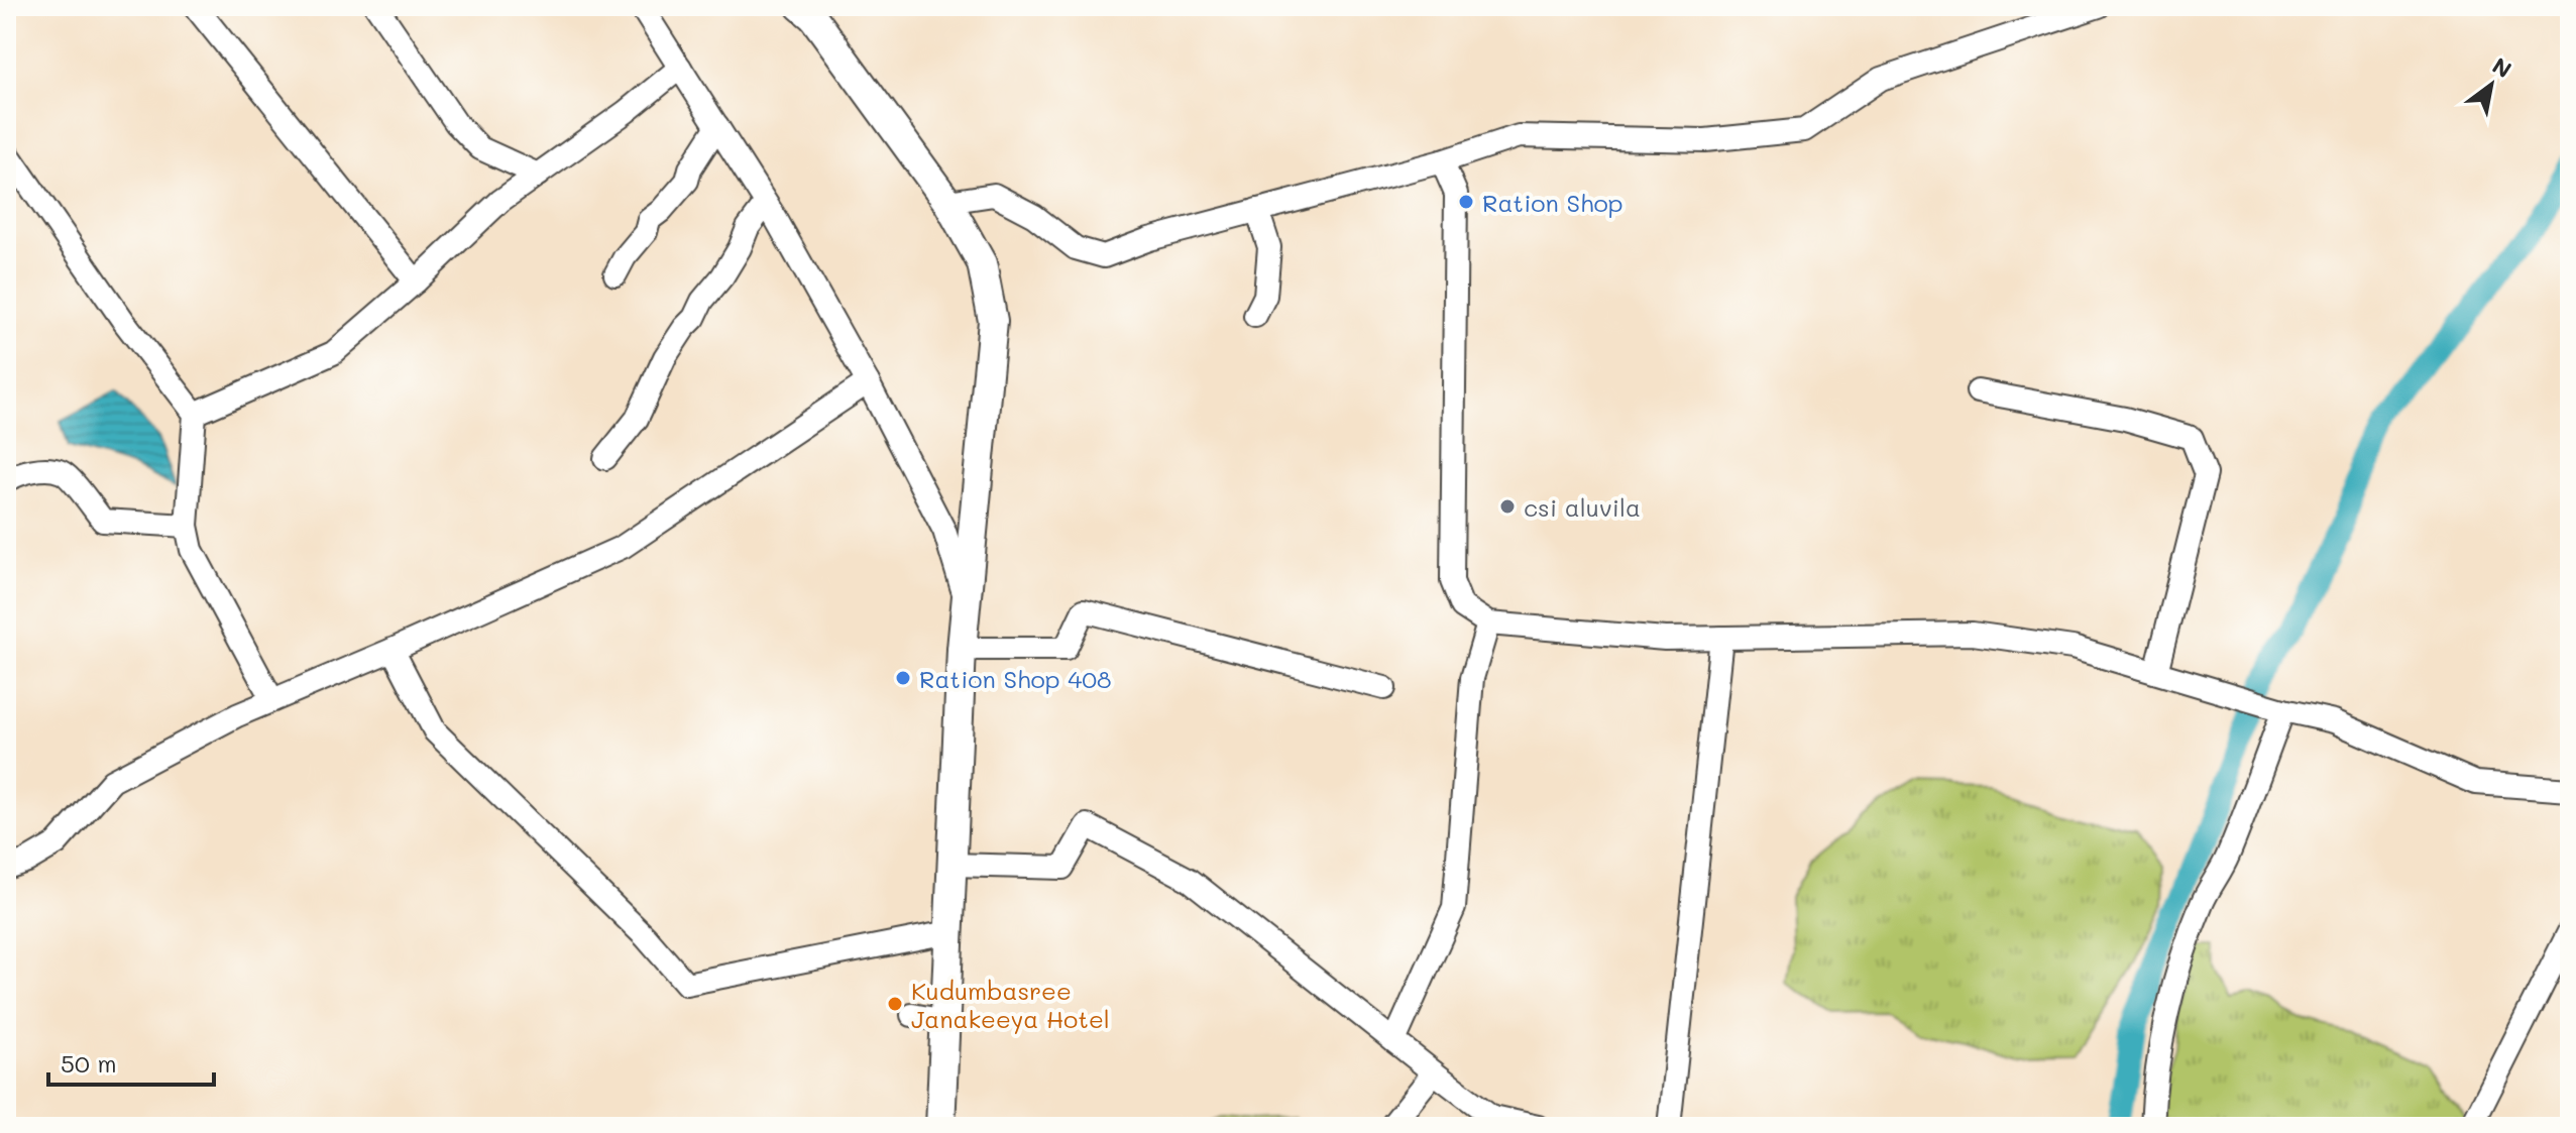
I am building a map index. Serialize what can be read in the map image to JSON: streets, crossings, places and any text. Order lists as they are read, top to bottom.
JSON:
{
  "places": [
    "Ration Shop",
    "csi aluvila",
    "Ration Shop 408",
    "Kudumbasree Janakeeya Hotel"
  ],
  "scale_bar": "50 m",
  "north": "top right"
}
